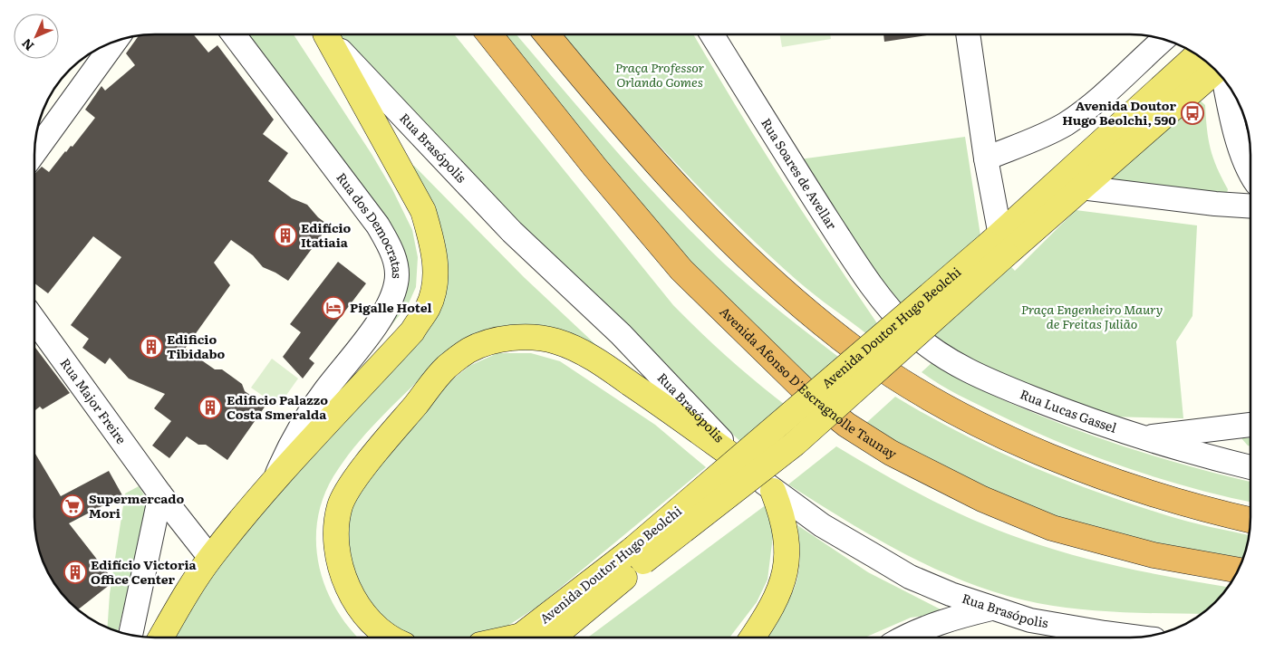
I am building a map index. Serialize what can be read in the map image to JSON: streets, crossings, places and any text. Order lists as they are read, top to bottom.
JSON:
{
  "streets": {
    "highway": ["Avenida Afonso D'Escragnolle Taunay"],
    "main road": ["Avenida Doutor Hugo Beolchi"],
    "street": [
      "Rua Brasópolis",
      "Rua Soares de Avellar",
      "Rua dos Democratas",
      "Rua Major Freire",
      "Rua Lucas Gassel"
    ]
  },
  "crossings": [
    ["Rua Soares de Avellar", "Rua Lucas Gassel"]
  ],
  "parks": ["Praça Professor Orlando Gomes", "Praça Engenheiro Maury de Freitas Julião"],
  "places": {
    "bus stop": ["Avenida Doutor Hugo Beolchi, 590"],
    "building": [
      "Edifício Itatiaia",
      "Edificio Tibidabo",
      "Edificio Palazzo Costa Smeralda",
      "Edifício Victoria Office Center"
    ],
    "hotel": ["Pigalle Hotel"],
    "supermarket": ["Supermercado Mori"]
  },
  "north": "bottom left"
}
